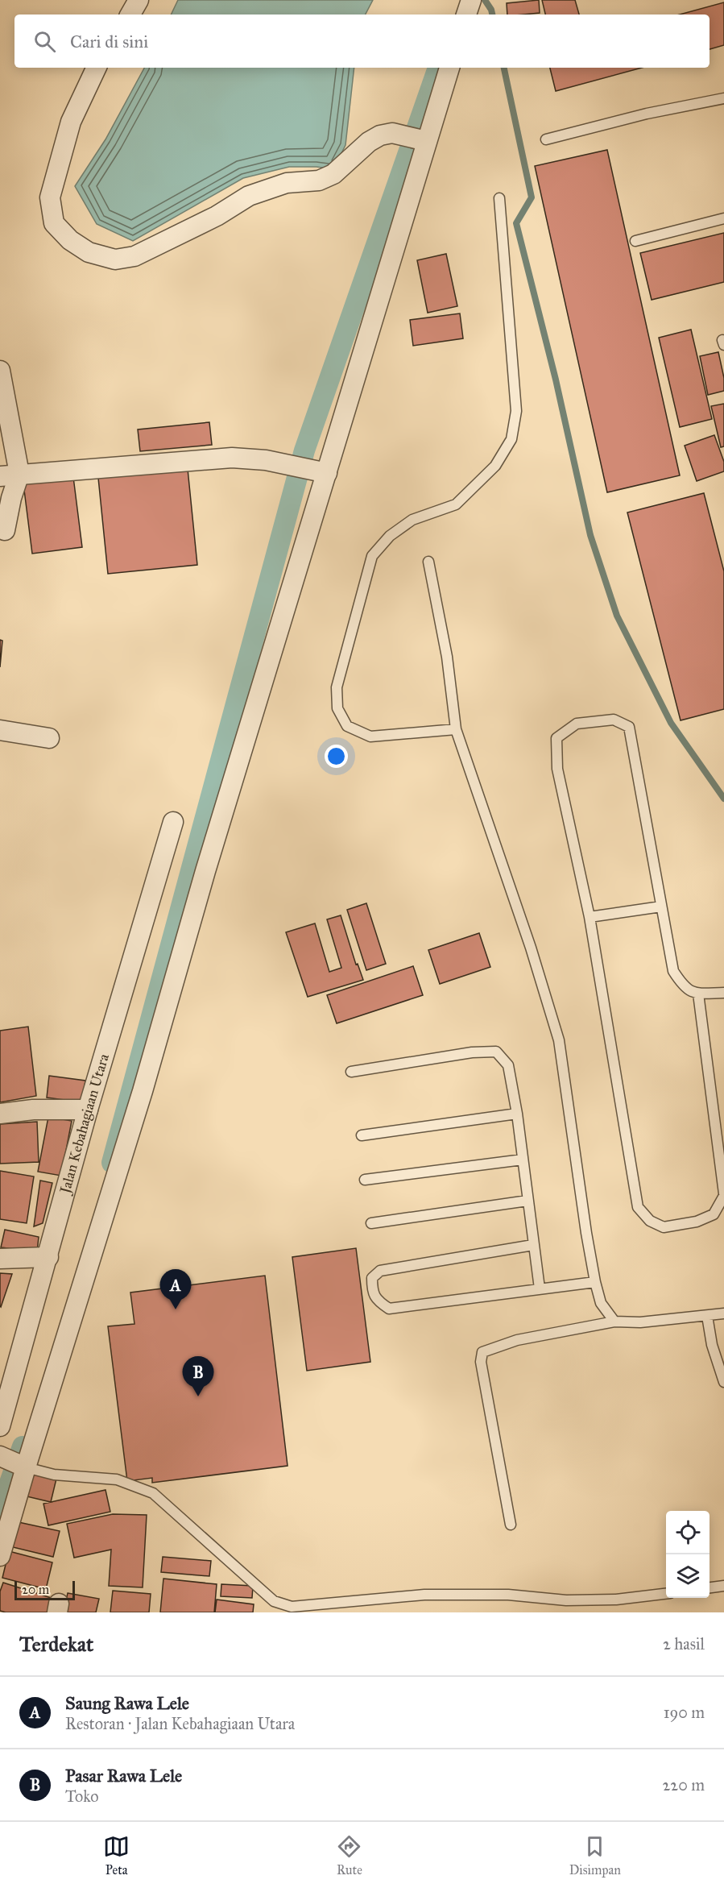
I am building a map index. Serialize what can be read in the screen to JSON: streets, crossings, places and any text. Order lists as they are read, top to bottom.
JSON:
{
  "streets": {
    "street": ["Jalan Kebahagiaan Utara"]
  },
  "scale_bar": "20 m",
  "page": {
    "search": "Cari di sini",
    "pins": ["A", "B"],
    "scale": "20 m",
    "heading": ["Terdekat", "2 hasil"],
    "list": [
      {
        "mark": "A",
        "name": "Saung Rawa Lele",
        "note": "Restoran · Jalan Kebahagiaan Utara",
        "value": "190 m"
      },
      {
        "mark": "B",
        "name": "Pasar Rawa Lele",
        "note": "Toko",
        "value": "220 m"
      }
    ],
    "nav": ["Peta", "Rute", "Disimpan"]
  }
}
